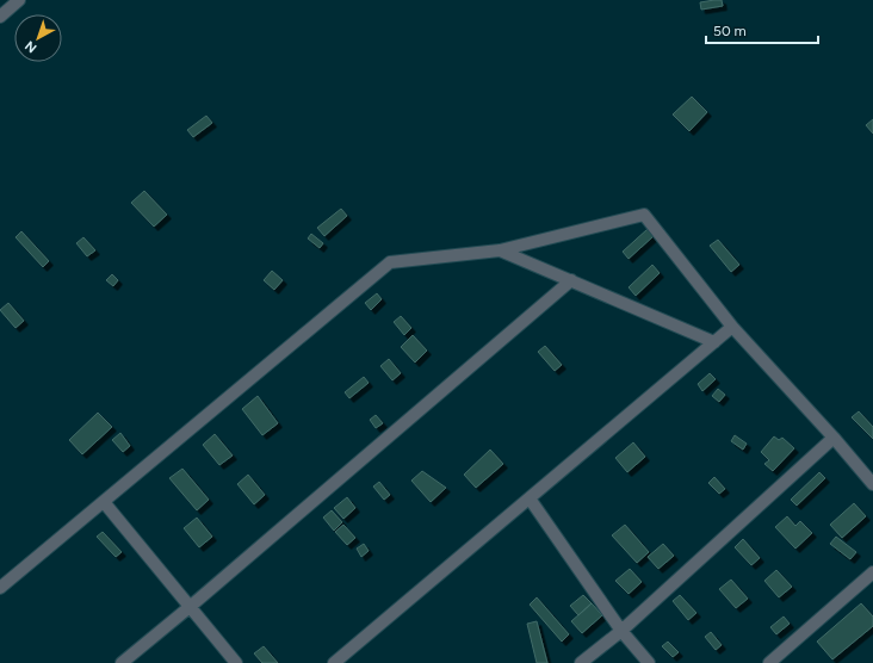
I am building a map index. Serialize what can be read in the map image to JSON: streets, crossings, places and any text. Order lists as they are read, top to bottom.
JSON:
{
  "scale_bar": "50 m",
  "north": "bottom left"
}
